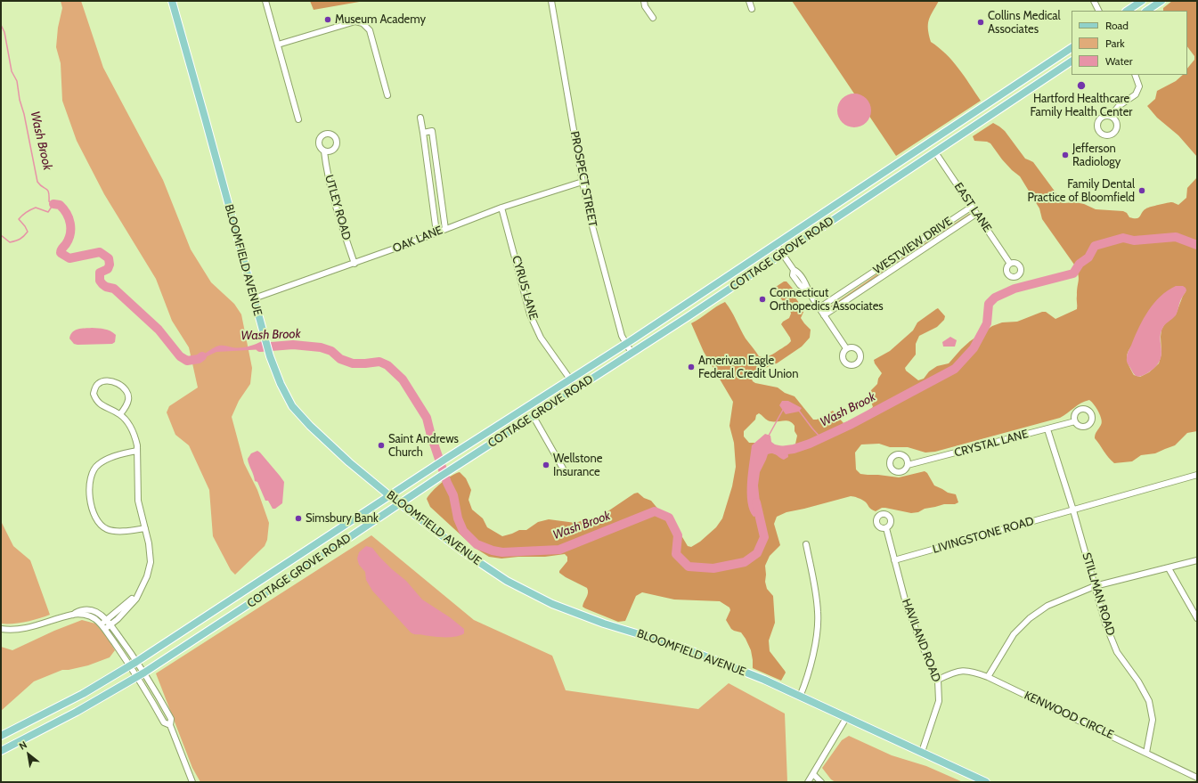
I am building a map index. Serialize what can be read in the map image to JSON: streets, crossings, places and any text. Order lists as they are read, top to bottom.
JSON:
{
  "streets": {
    "main road": ["COTTAGE GROVE ROAD", "BLOOMFIELD AVENUE"],
    "street": [
      "PROSPECT STREET",
      "UTLEY ROAD",
      "EAST LANE",
      "OAK LANE",
      "WESTVIEW DRIVE",
      "CYRUS LANE",
      "CRYSTAL LANE",
      "LIVINGSTONE ROAD",
      "STILLMAN ROAD",
      "HAVILAND ROAD",
      "KENWOOD CIRCLE"
    ]
  },
  "crossings": [
    ["PROSPECT STREET", "OAK LANE"],
    ["PROSPECT STREET", "COTTAGE GROVE ROAD"],
    ["UTLEY ROAD", "OAK LANE"],
    ["EAST LANE", "WESTVIEW DRIVE"],
    ["EAST LANE", "COTTAGE GROVE ROAD"],
    ["OAK LANE", "BLOOMFIELD AVENUE"],
    ["OAK LANE", "CYRUS LANE"],
    ["COTTAGE GROVE ROAD", "BLOOMFIELD AVENUE"],
    ["COTTAGE GROVE ROAD", "CYRUS LANE"],
    ["BLOOMFIELD AVENUE", "HAVILAND ROAD"],
    ["CRYSTAL LANE", "STILLMAN ROAD"],
    ["LIVINGSTONE ROAD", "STILLMAN ROAD"],
    ["LIVINGSTONE ROAD", "HAVILAND ROAD"],
    ["STILLMAN ROAD", "KENWOOD CIRCLE"],
    ["HAVILAND ROAD", "KENWOOD CIRCLE"]
  ],
  "water": ["Wash Brook"],
  "places": [
    "Museum Academy",
    "Collins Medical Associates",
    "Hartford Healthcare Family Health Center",
    "Jefferson Radiology",
    "Family Dental Practice of Bloomfield",
    "Connecticut Orthopedics Associates",
    "Amerivan Eagle Federal Credit Union",
    "Saint Andrews Church",
    "Wellstone Insurance",
    "Simsbury Bank"
  ],
  "legend": ["Road", "Park", "Water"],
  "north": "top left"
}
